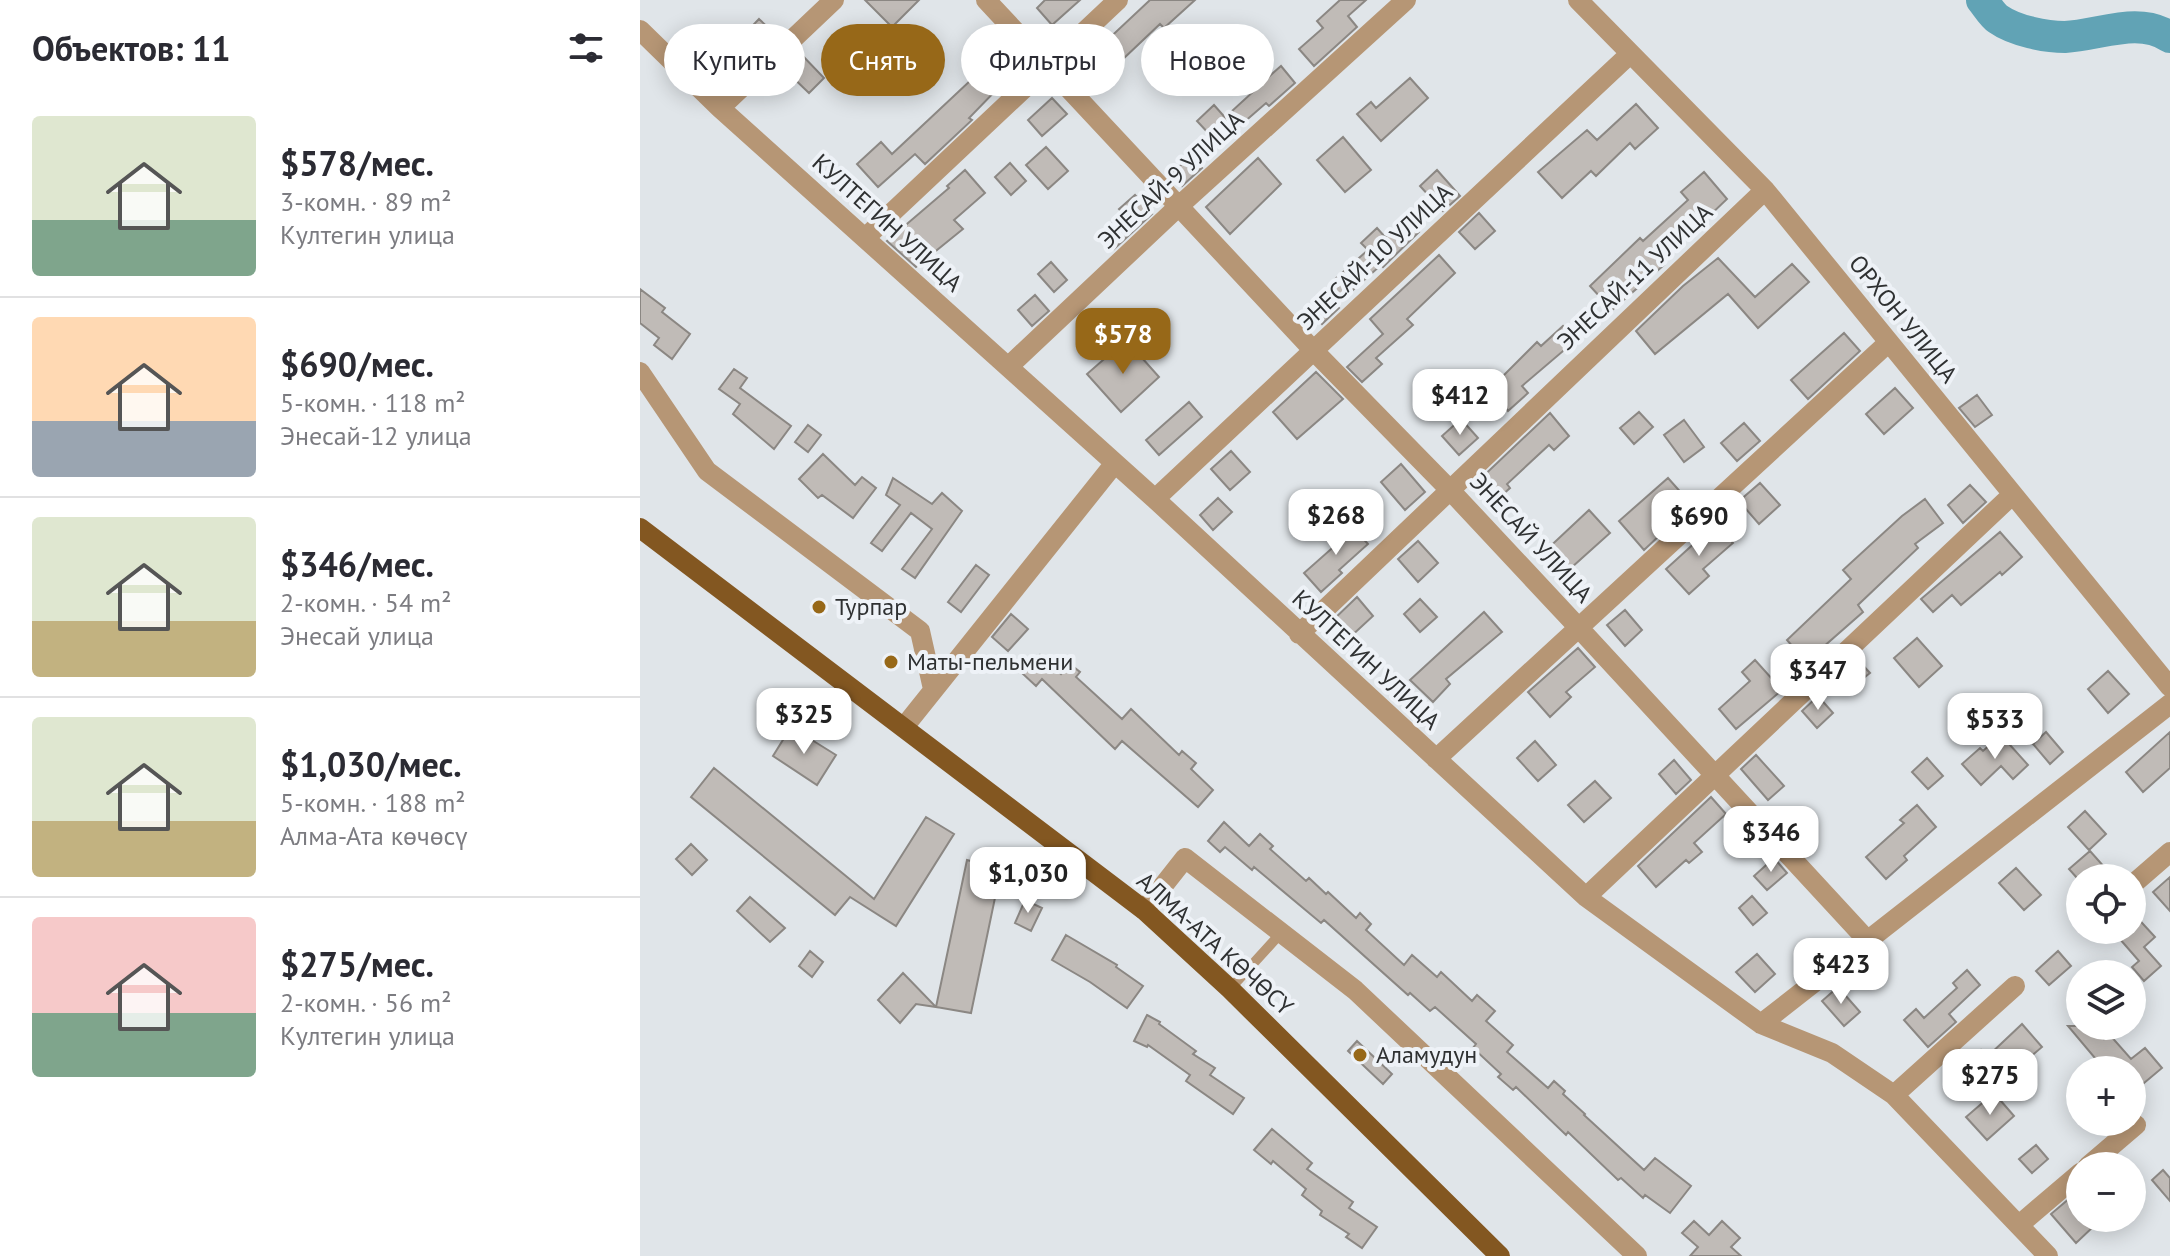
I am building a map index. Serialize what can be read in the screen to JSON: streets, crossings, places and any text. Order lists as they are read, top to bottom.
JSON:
{
  "streets": {
    "main road": ["АЛМА-АТА КӨЧӨСҮ"],
    "street": [
      "ЭНЕСАЙ-9 УЛИЦА",
      "КУЛТЕГИН УЛИЦА",
      "ЭНЕСАЙ-10 УЛИЦА",
      "ЭНЕСАЙ-11 УЛИЦА",
      "ОРХОН УЛИЦА",
      "ЭНЕСАЙ УЛИЦА"
    ]
  },
  "crossings": [
    ["ЭНЕСАЙ-9 УЛИЦА", "КУЛТЕГИН УЛИЦА"],
    ["ЭНЕСАЙ-9 УЛИЦА", "ЭНЕСАЙ УЛИЦА"],
    ["КУЛТЕГИН УЛИЦА", "ЭНЕСАЙ-10 УЛИЦА"],
    ["КУЛТЕГИН УЛИЦА", "ЭНЕСАЙ-11 УЛИЦА"],
    ["ЭНЕСАЙ-10 УЛИЦА", "ОРХОН УЛИЦА"],
    ["ЭНЕСАЙ-10 УЛИЦА", "ЭНЕСАЙ УЛИЦА"],
    ["ЭНЕСАЙ-11 УЛИЦА", "ОРХОН УЛИЦА"],
    ["ЭНЕСАЙ-11 УЛИЦА", "ЭНЕСАЙ УЛИЦА"]
  ],
  "places": ["Турпар", "Маты-пельмени", "Аламудун"],
  "page": {
    "heading": "Объектов: 11",
    "chip": [
      "Купить",
      "Снять",
      "Фильтры",
      "Новое"
    ],
    "list": [
      {
        "name": "$578/мес.",
        "note": "3-комн. · 89 m² · Култегин улица"
      },
      {
        "name": "$690/мес.",
        "note": "5-комн. · 118 m² · Энесай-12 улица"
      },
      {
        "name": "$346/мес.",
        "note": "2-комн. · 54 m² · Энесай улица"
      },
      {
        "name": "$1,030/мес.",
        "note": "5-комн. · 188 m² · Алма-Ата көчөсү"
      },
      {
        "name": "$275/мес.",
        "note": "2-комн. · 56 m² · Култегин улица"
      }
    ],
    "price": [
      "$578",
      "$412",
      "$268",
      "$690",
      "$347",
      "$325",
      "$533",
      "$346",
      "$1,030",
      "$423",
      "$275"
    ],
    "map_buttons": ["+", "−"]
  }
}
